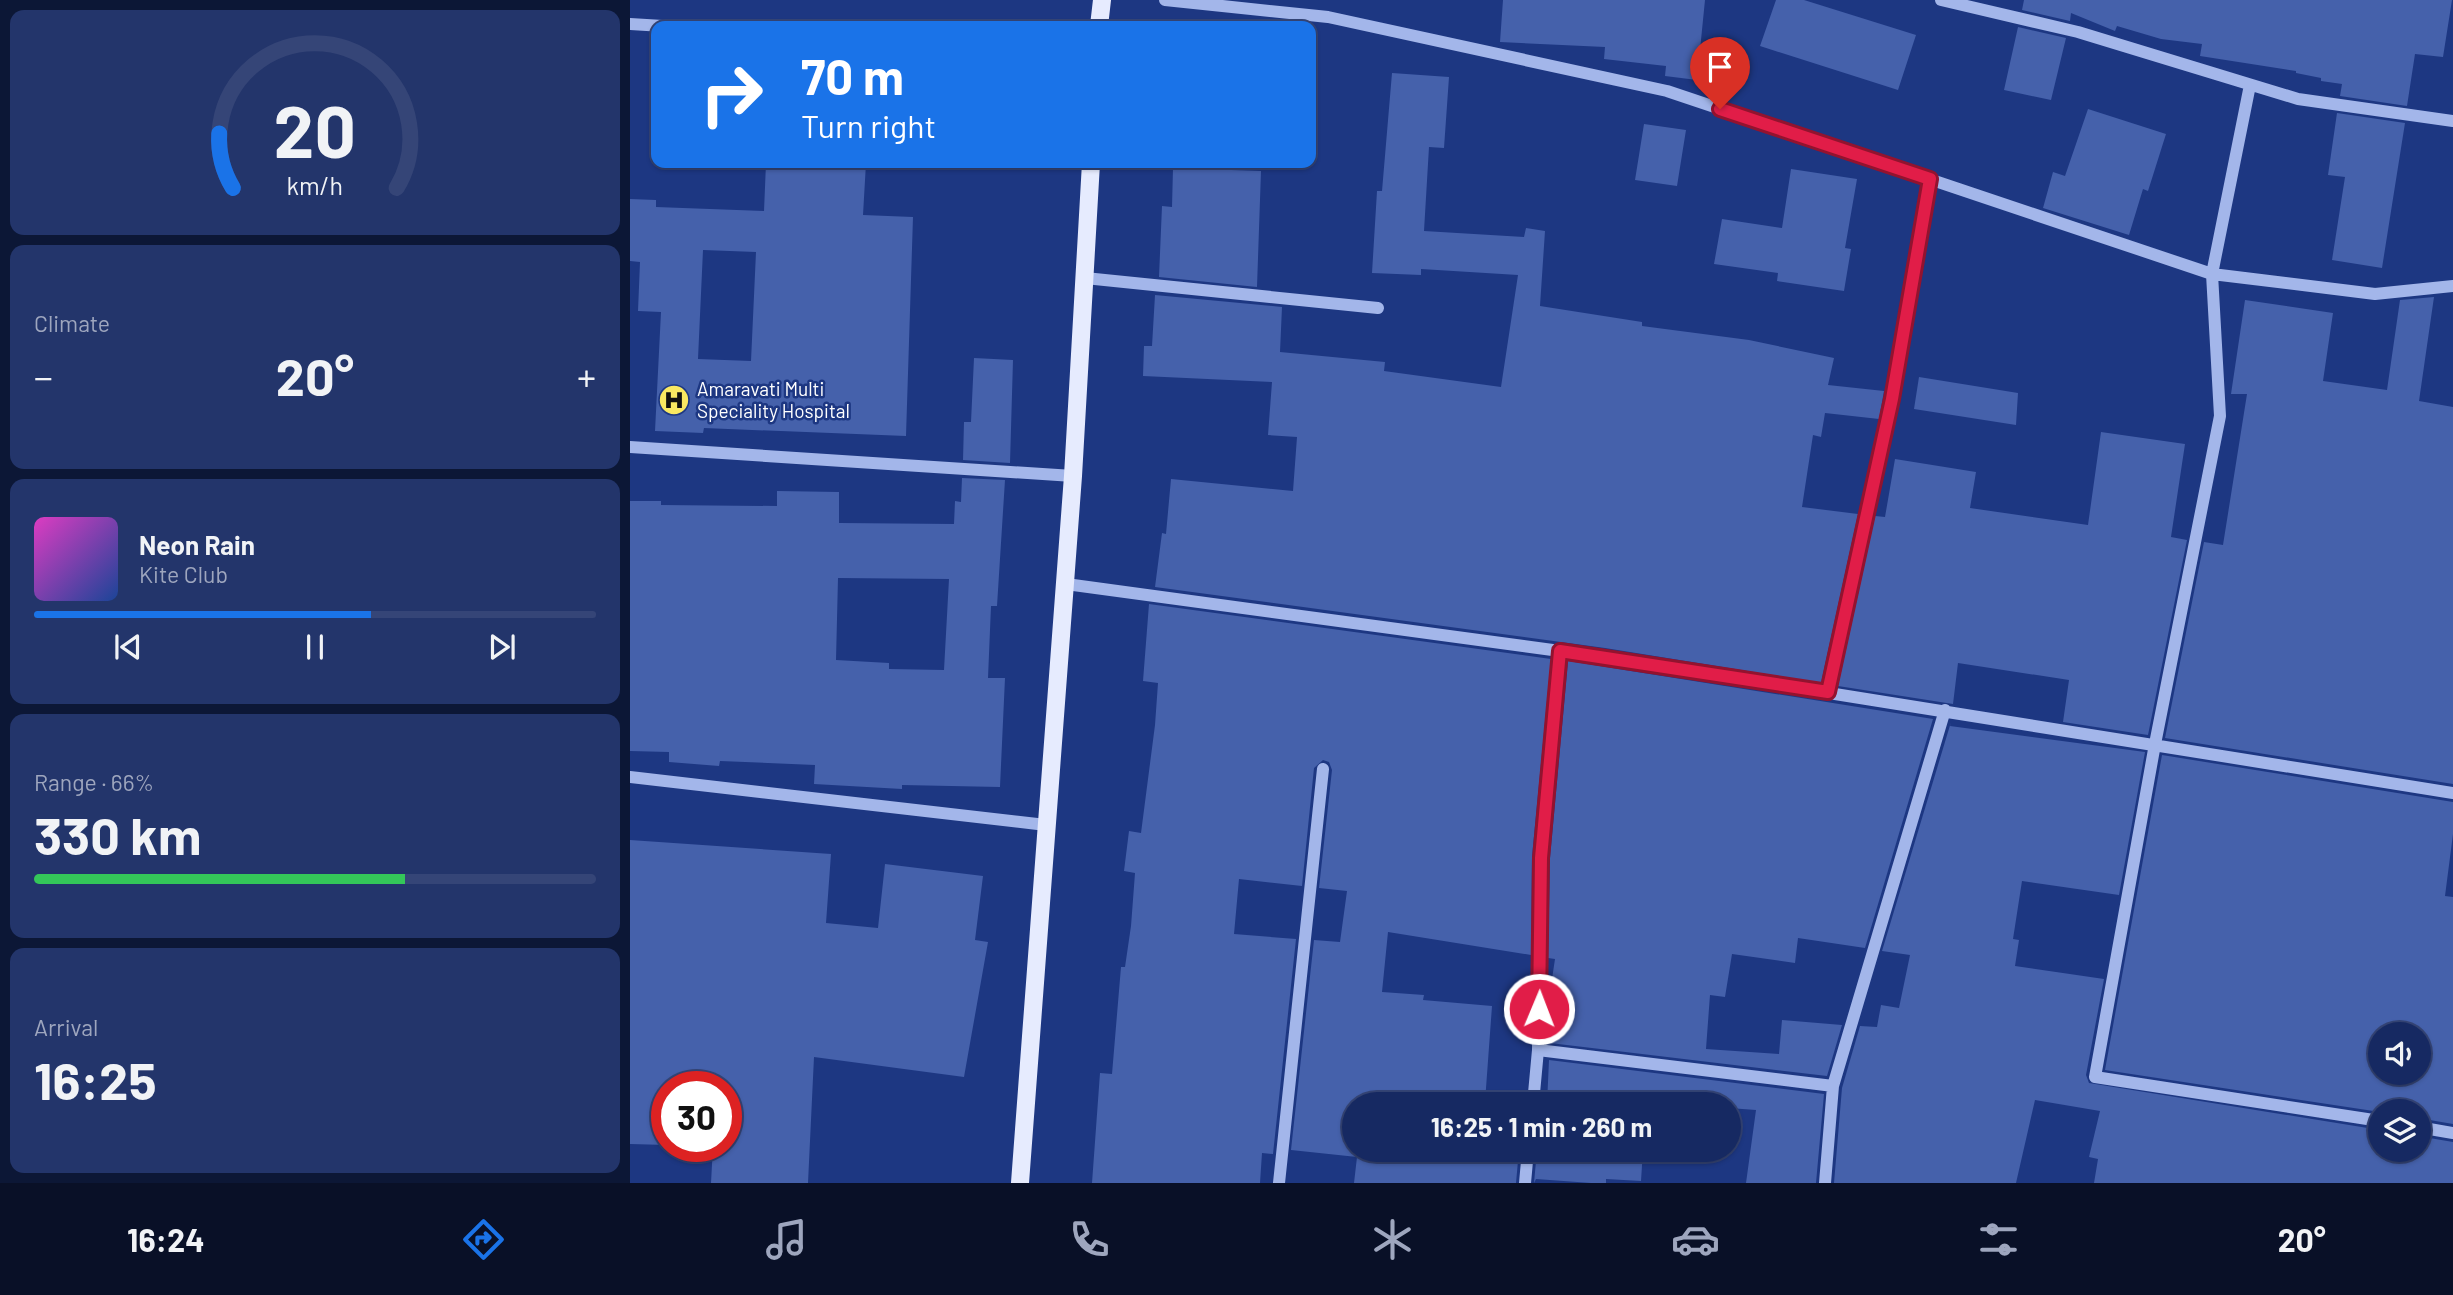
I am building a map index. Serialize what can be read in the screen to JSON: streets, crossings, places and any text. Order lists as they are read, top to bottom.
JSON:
{
  "places": {
    "hospital": ["Amaravati Multi Speciality Hospital"]
  },
  "page": {
    "turn": ["70 m", "Turn right"],
    "tile": [
      "Climate",
      ["Range · 66%", "330 km"],
      ["Arrival", "16:25"]
    ],
    "heat": ["−", "20°", "+"],
    "song": ["Neon Rain", "Kite Club"],
    "limit": "30",
    "trip": "16:25 · 1 min · 260 m",
    "tabs": ["16:24", "20°"],
    "gauge": ["20", "km/h"]
  }
}
